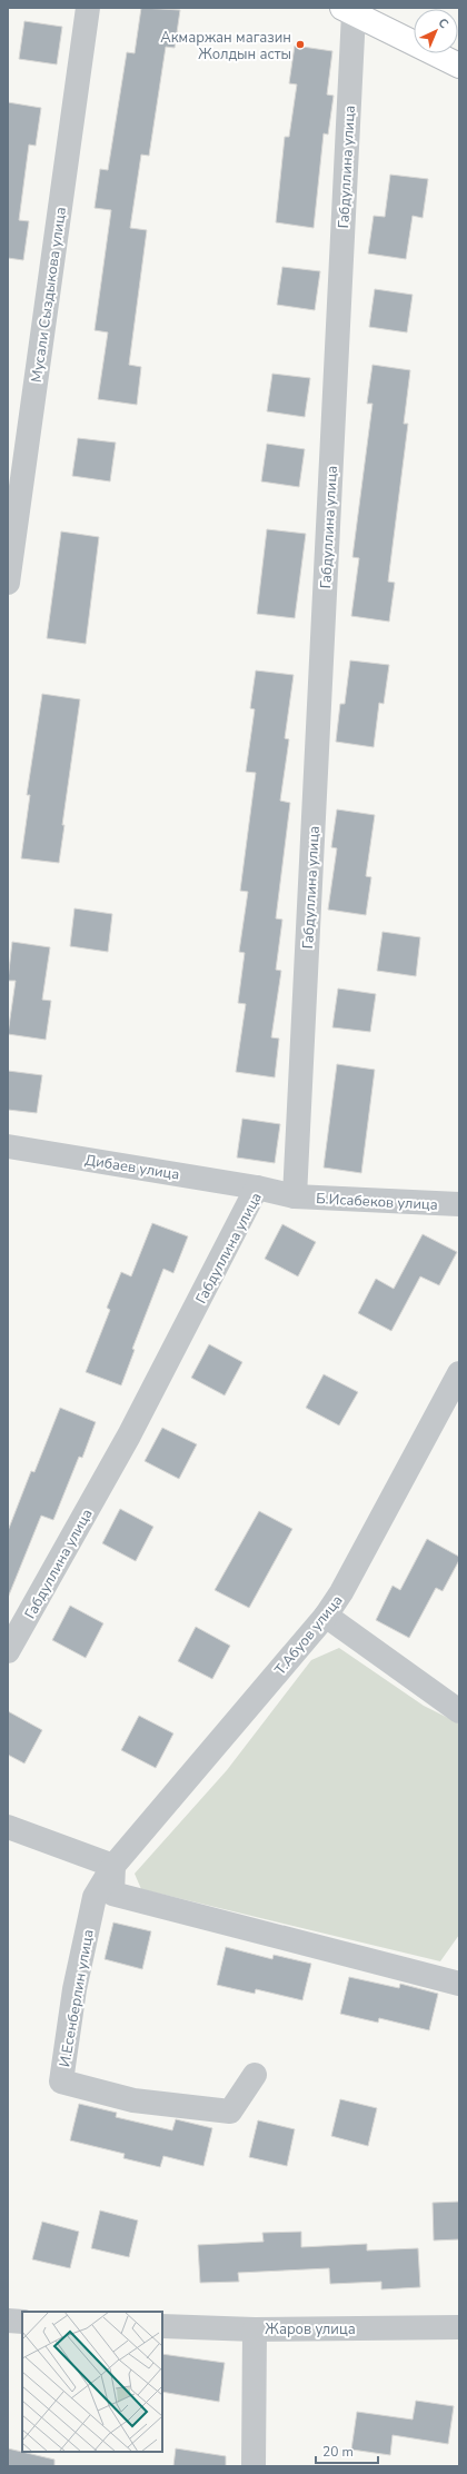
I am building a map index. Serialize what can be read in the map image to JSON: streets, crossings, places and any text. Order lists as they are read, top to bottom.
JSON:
{
  "streets": {
    "street": [
      "Габдуллина улица",
      "Мусали Сыздыкова улица",
      "Дибаев улица",
      "Б.Исабеков улица",
      "Т.Абуов улица",
      "И.Есенберлин улица",
      "Жаров улица"
    ]
  },
  "crossings": [
    ["Габдуллина улица", "Дибаев улица"],
    ["Габдуллина улица", "Б.Исабеков улица"],
    ["Т.Абуов улица", "И.Есенберлин улица"]
  ],
  "places": ["Акмаржан магазин Жолдын асты"],
  "scale_bar": "20 m",
  "north": "top right"
}
